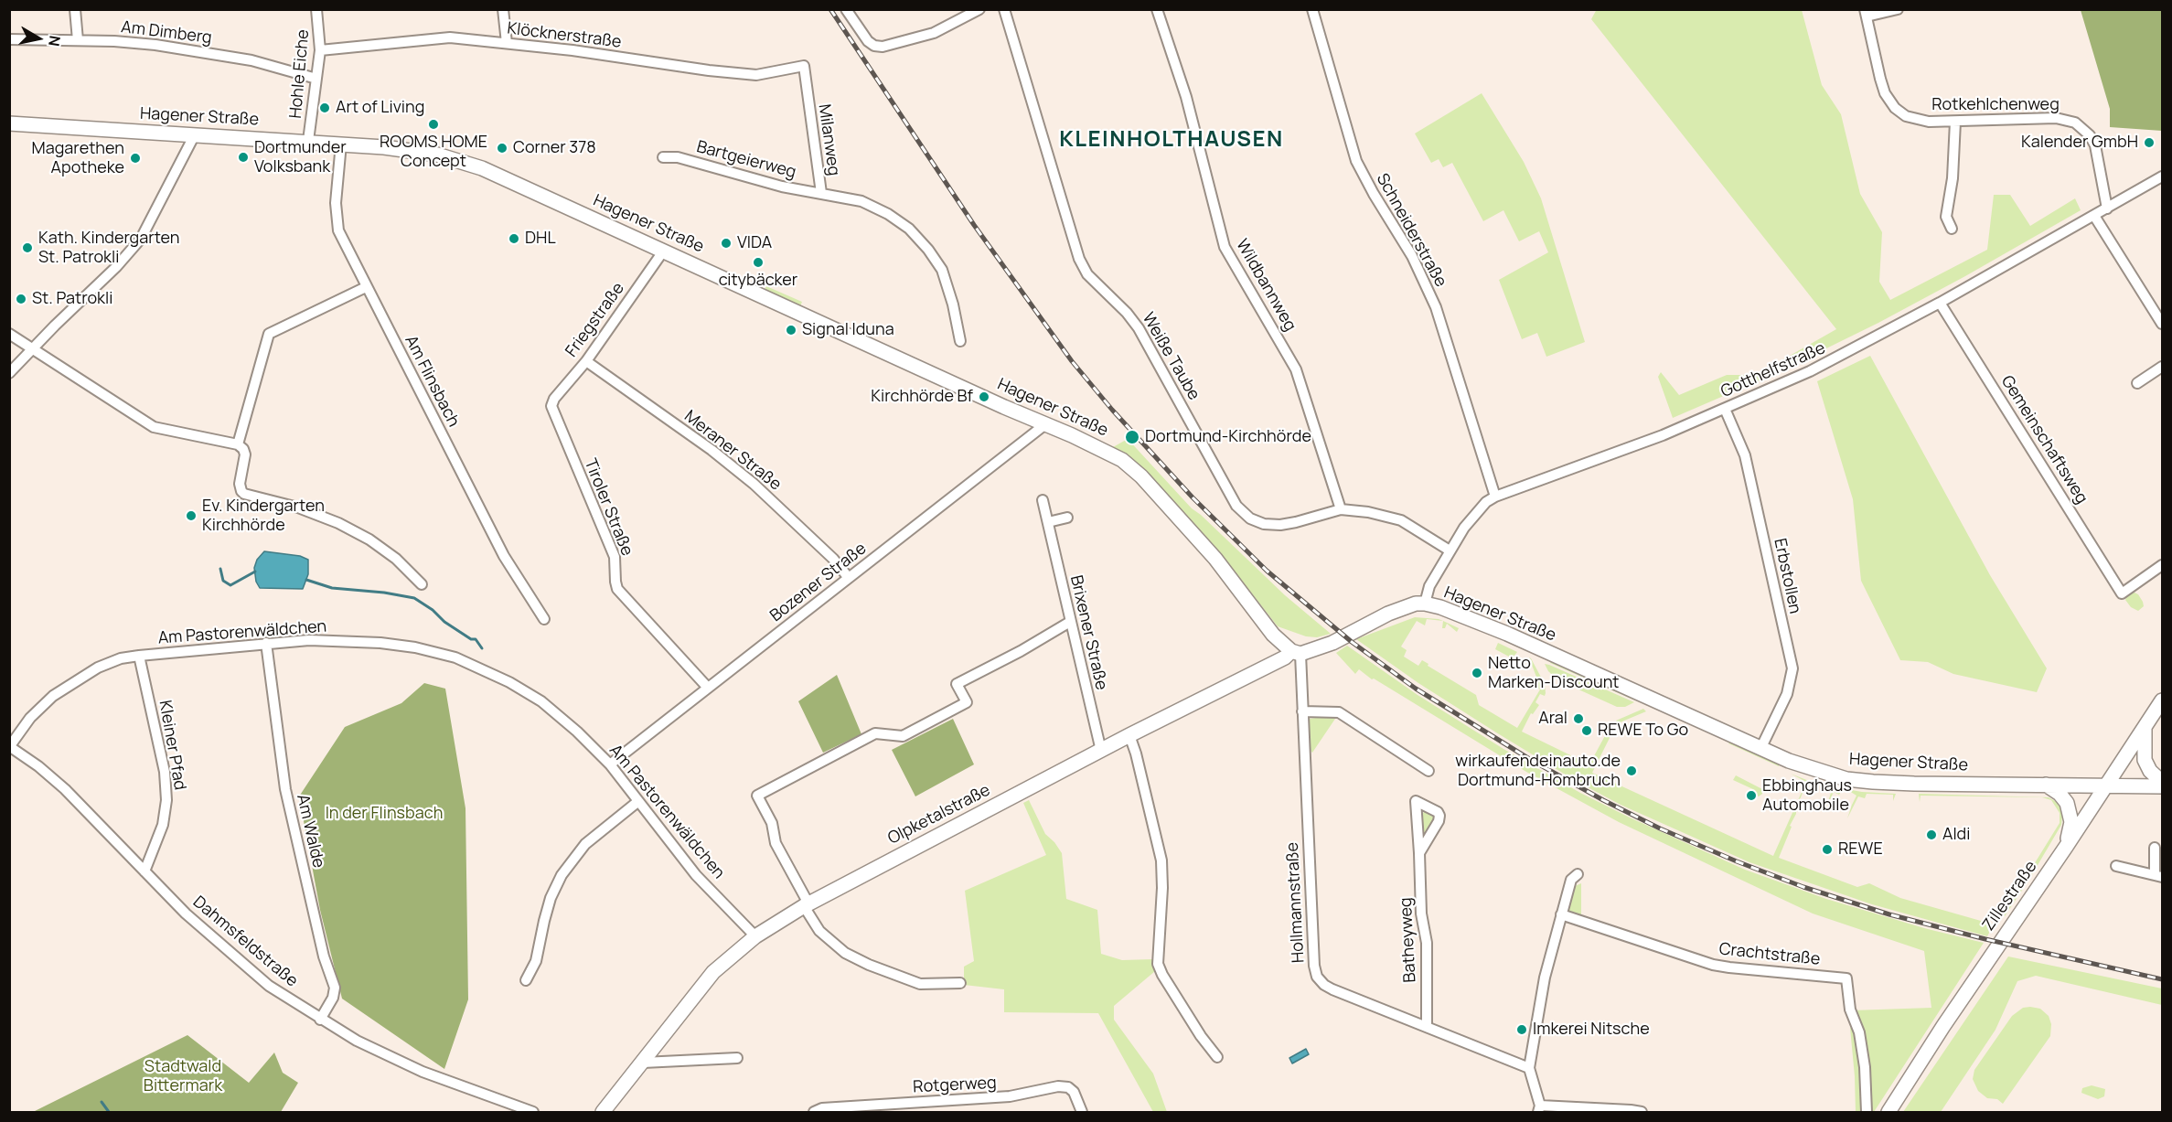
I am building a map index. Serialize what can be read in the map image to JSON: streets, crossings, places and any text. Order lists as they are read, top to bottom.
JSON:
{
  "streets": {
    "main road": ["Hagener Straße", "Olpketalstraße", "Zillestraße"],
    "street": [
      "Am Dimberg",
      "Klöcknerstraße",
      "Hohle Eiche",
      "Rotkehlchenweg",
      "Milanweg",
      "Bartgeierweg",
      "Schneiderstraße",
      "Wildbannweg",
      "Friegstraße",
      "Weiße Taube",
      "Gotthelfstraße",
      "Am Flinsbach",
      "Gemeinschaftsweg",
      "Meraner Straße",
      "Tiroler Straße",
      "Erbstollen",
      "Bozener Straße",
      "Am Pastorenwäldchen",
      "Brixener Straße",
      "Kleiner Pfad",
      "Am Walde",
      "Hollmannstraße",
      "Batheyweg",
      "Dahmsfeldstraße",
      "Crachtstraße",
      "Rotgerweg"
    ]
  },
  "crossings": [
    ["Am Dimberg", "Hohle Eiche"],
    ["Klöcknerstraße", "Hohle Eiche"],
    ["Klöcknerstraße", "Milanweg"],
    ["Hohle Eiche", "Hagener Straße"],
    ["Rotkehlchenweg", "Gotthelfstraße"],
    ["Hagener Straße", "Friegstraße"],
    ["Hagener Straße", "Gotthelfstraße"],
    ["Hagener Straße", "Am Flinsbach"],
    ["Hagener Straße", "Erbstollen"],
    ["Hagener Straße", "Bozener Straße"],
    ["Hagener Straße", "Olpketalstraße"],
    ["Hagener Straße", "Zillestraße"],
    ["Hagener Straße", "Hollmannstraße"],
    ["Milanweg", "Bartgeierweg"],
    ["Schneiderstraße", "Gotthelfstraße"],
    ["Wildbannweg", "Weiße Taube"],
    ["Friegstraße", "Meraner Straße"],
    ["Friegstraße", "Tiroler Straße"],
    ["Weiße Taube", "Gotthelfstraße"],
    ["Gotthelfstraße", "Gemeinschaftsweg"],
    ["Gotthelfstraße", "Erbstollen"],
    ["Meraner Straße", "Bozener Straße"],
    ["Tiroler Straße", "Bozener Straße"],
    ["Bozener Straße", "Am Pastorenwäldchen"],
    ["Am Pastorenwäldchen", "Kleiner Pfad"],
    ["Am Pastorenwäldchen", "Olpketalstraße"],
    ["Am Pastorenwäldchen", "Am Walde"],
    ["Am Pastorenwäldchen", "Dahmsfeldstraße"],
    ["Brixener Straße", "Olpketalstraße"],
    ["Kleiner Pfad", "Dahmsfeldstraße"],
    ["Olpketalstraße", "Hollmannstraße"],
    ["Am Walde", "Dahmsfeldstraße"],
    ["Hollmannstraße", "Batheyweg"]
  ],
  "districts": ["KLEINHOLTHAUSEN"],
  "parks": ["In der Flinsbach", "Stadtwald Bittermark"],
  "places": [
    "Art of Living",
    "ROOMS HOME Concept",
    "Kalender GmbH",
    "Corner 378",
    "Dortmunder Volksbank",
    "Magarethen Apotheke",
    "DHL",
    "VIDA",
    "Kath. Kindergarten St. Patrokli",
    "citybäcker",
    "St. Patrokli",
    "Signal Iduna",
    "Kirchhörde Bf",
    "Dortmund-Kirchhörde",
    "Ev. Kindergarten Kirchhörde",
    "Netto Marken-Discount",
    "Aral",
    "REWE To Go",
    "wirkaufendeinauto.de Dortmund-Hombruch",
    "Ebbinghaus Automobile",
    "Aldi",
    "REWE",
    "Imkerei Nitsche"
  ],
  "north": "right"
}
